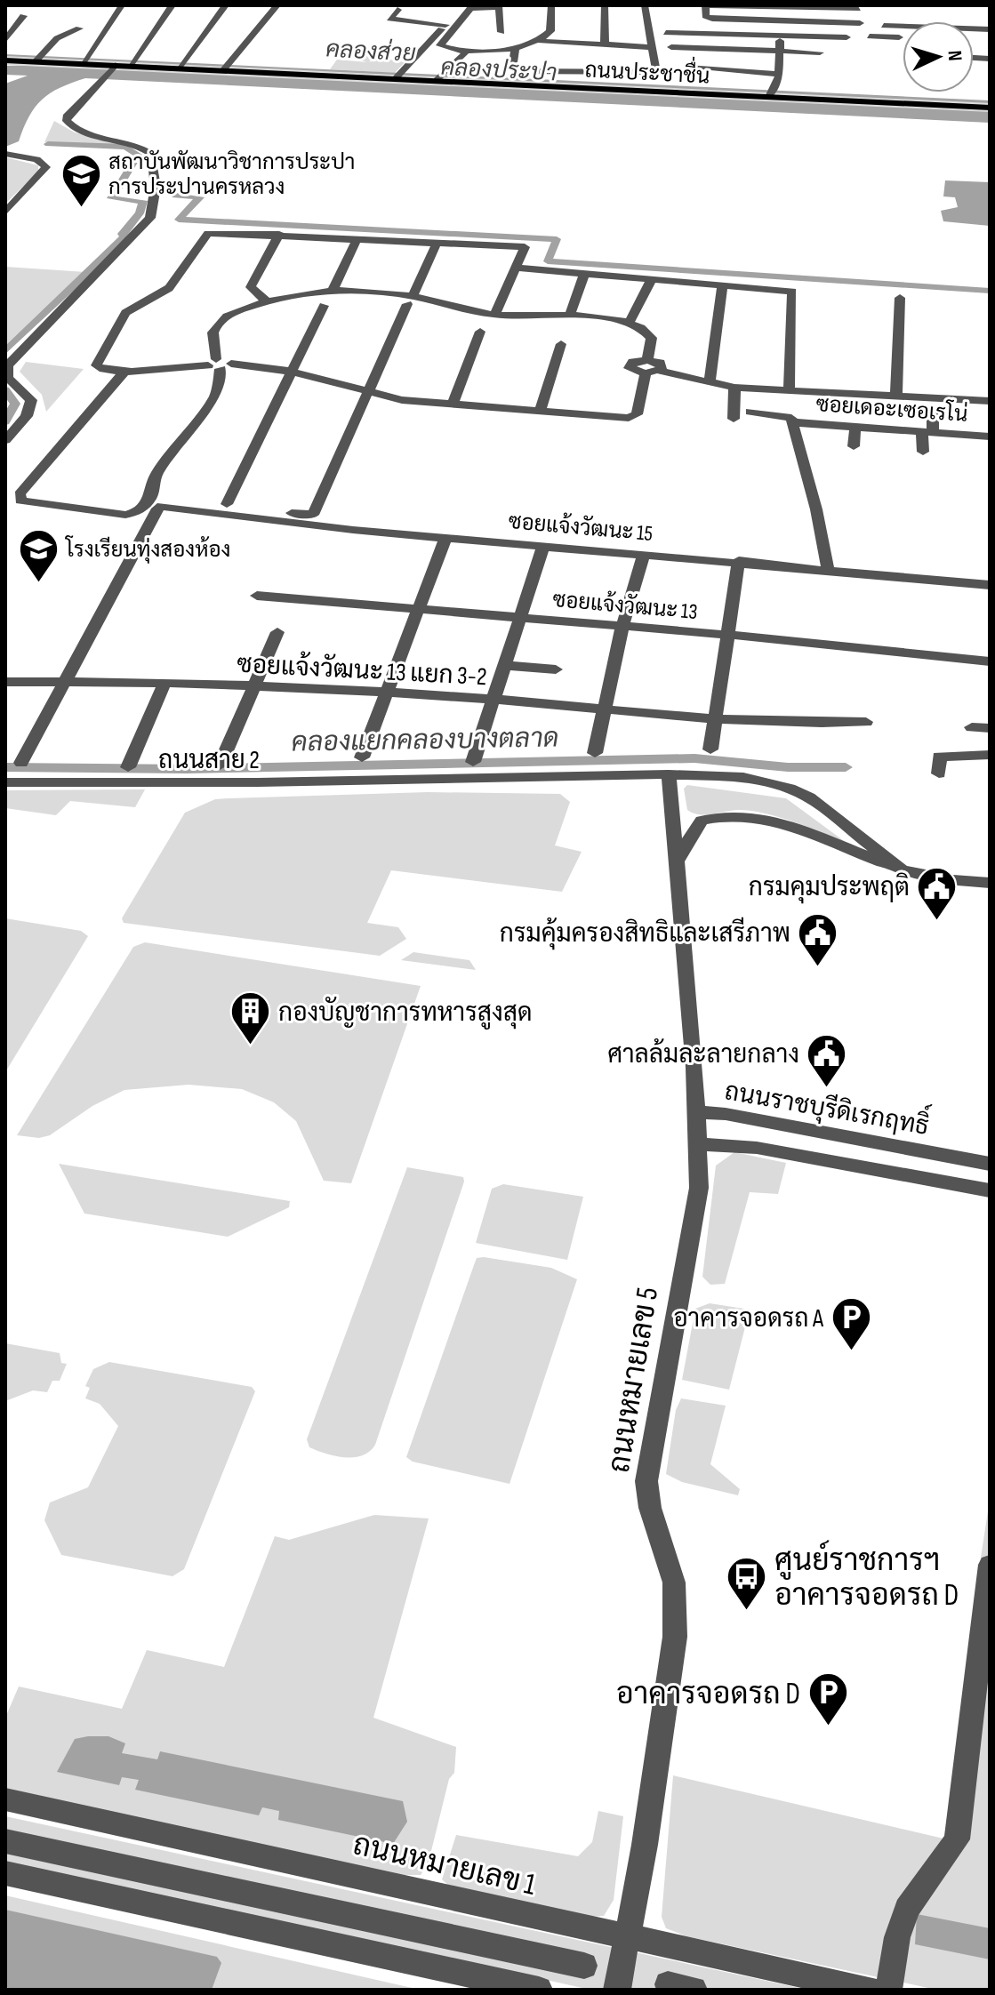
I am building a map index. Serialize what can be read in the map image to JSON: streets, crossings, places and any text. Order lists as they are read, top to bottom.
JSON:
{
  "streets": {
    "main road": ["ถนนประชาชื่น"],
    "street": [
      "ซอยเดอะเซอเรโน่",
      "ซอยแจ้งวัฒนะ 15",
      "ซอยแจ้งวัฒนะ 13",
      "ซอยแจ้งวัฒนะ 13 แยก 3-2",
      "ถนนสาย 2",
      "ถนนราชบุรีดิเรกฤทธิ์",
      "ถนนหมายเลข 5",
      "ถนนหมายเลข 1"
    ]
  },
  "crossings": [
    ["ซอยแจ้งวัฒนะ 15", "ซอยแจ้งวัฒนะ 13 แยก 3-2"],
    ["ถนนสาย 2", "ถนนหมายเลข 5"],
    ["ถนนราชบุรีดิเรกฤทธิ์", "ถนนหมายเลข 5"],
    ["ถนนหมายเลข 5", "ถนนหมายเลข 1"]
  ],
  "water": ["คลองส่วย", "คลองประปา", "คลองแยกคลองบางตลาด"],
  "places": {
    "school or university": ["สถาบันพัฒนาวิชาการประปา การประปานครหลวง", "โรงเรียนทุ่งสองห้อง"],
    "public building": ["กรมคุมประพฤติ", "กรมคุ้มครองสิทธิและเสรีภาพ", "ศาลล้มละลายกลาง"],
    "building": ["กองบัญชาการทหารสูงสุด"],
    "parking": ["อาคารจอดรถ A", "อาคารจอดรถ D"],
    "bus stop": ["ศูนย์ราชการฯ อาคารจอดรถ D"]
  },
  "north": "right"
}
